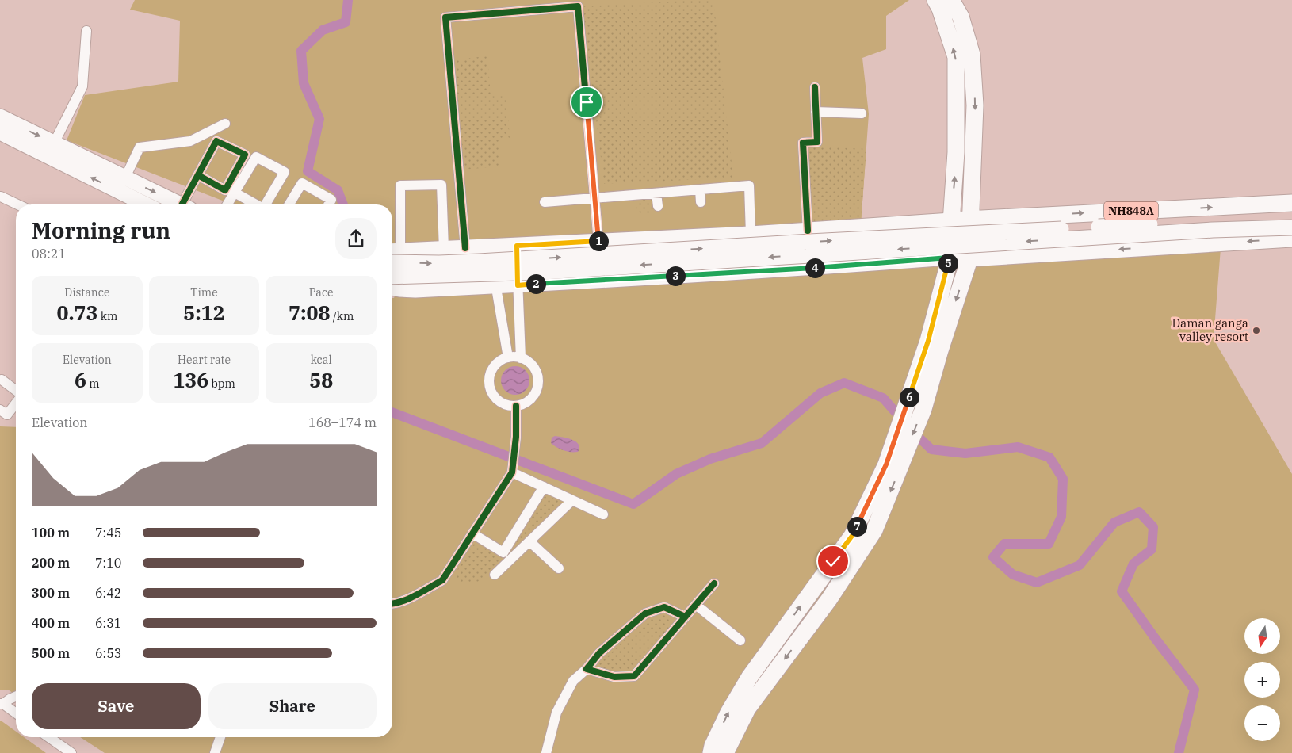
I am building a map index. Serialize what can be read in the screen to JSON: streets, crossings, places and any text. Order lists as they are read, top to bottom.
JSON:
{
  "streets": {
    "main road": ["NH848A"]
  },
  "places": ["Daman ganga valley resort"],
  "north": "bottom",
  "page": {
    "heading": ["Morning run", "08:21"],
    "pins": [
      "1",
      "5",
      "4",
      "3",
      "2",
      "6",
      "7"
    ],
    "stats": [
      ["Distance", "0.73 km"],
      ["Time", "5:12"],
      ["Pace", "7:08 /km"],
      ["Elevation", "6 m"],
      ["Heart rate", "136 bpm"],
      ["kcal", "58"]
    ],
    "chart": ["Elevation", "168–174 m"],
    "list": [
      {
        "name": "100 m",
        "note": "7:45"
      },
      {
        "name": "200 m",
        "note": "7:10"
      },
      {
        "name": "300 m",
        "note": "6:42"
      },
      {
        "name": "400 m",
        "note": "6:31"
      },
      {
        "name": "500 m",
        "note": "6:53"
      }
    ],
    "map_buttons": ["+", "−"],
    "buttons": ["Save", "Share"]
  }
}
